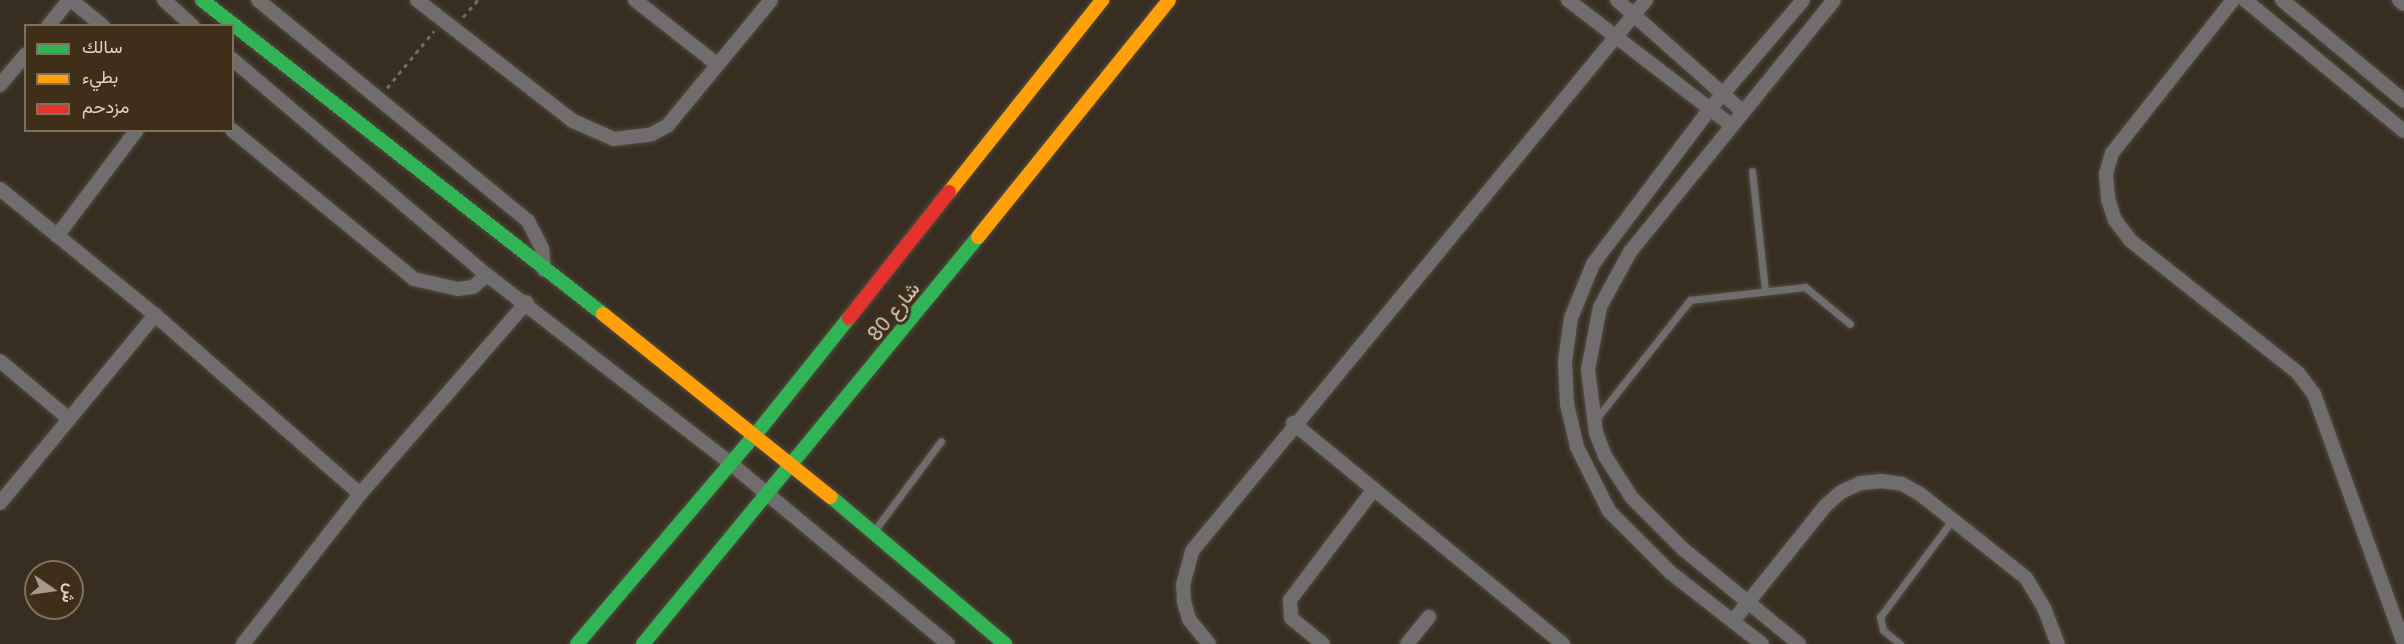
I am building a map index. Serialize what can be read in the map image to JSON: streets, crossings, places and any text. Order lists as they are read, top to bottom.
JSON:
{
  "streets": {
    "street": ["شارع 80"]
  },
  "legend": ["سالك", "بطيء", "مزدحم"],
  "north": "right"
}
